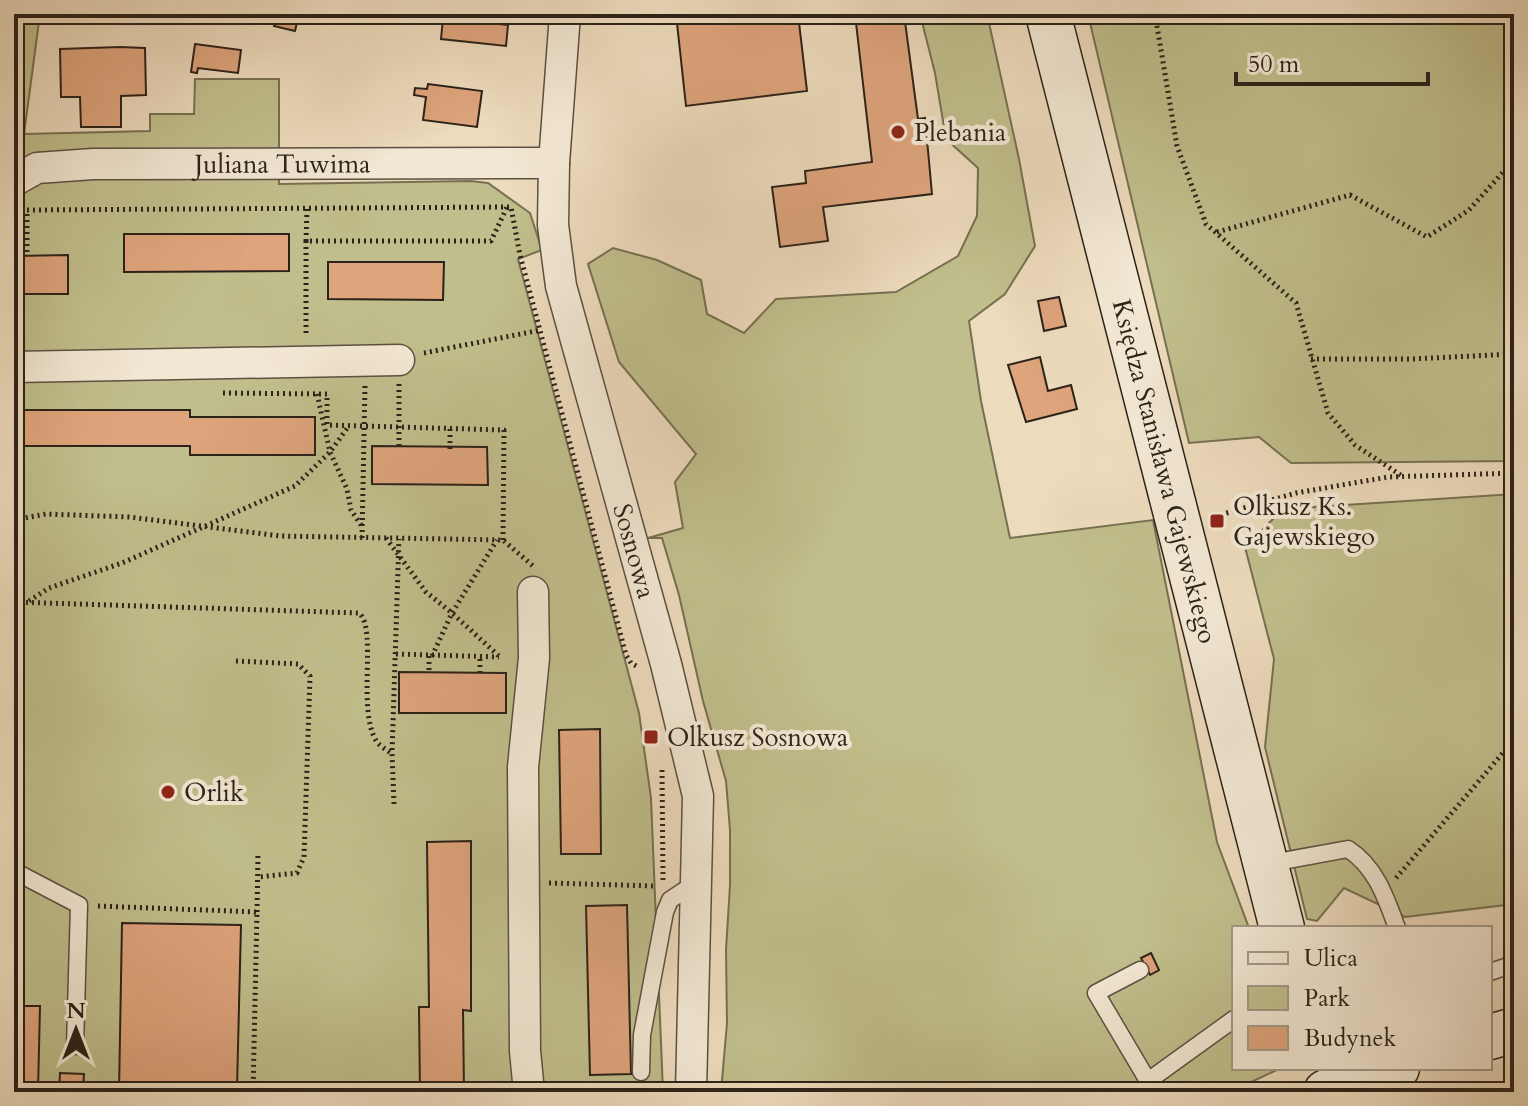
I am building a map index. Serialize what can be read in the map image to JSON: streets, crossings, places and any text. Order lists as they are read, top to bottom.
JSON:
{
  "streets": {
    "street": ["Juliana Tuwima", "Księdza Stanisława Gajewskiego", "Sosnowa"]
  },
  "crossings": [
    ["Juliana Tuwima", "Sosnowa"]
  ],
  "places": {
    "other": ["Plebania", "Orlik"],
    "transit": ["Olkusz Ks. Gajewskiego", "Olkusz Sosnowa"]
  },
  "legend": ["Ulica", "Park", "Budynek"],
  "scale_bar": "50 m",
  "north": "top"
}
